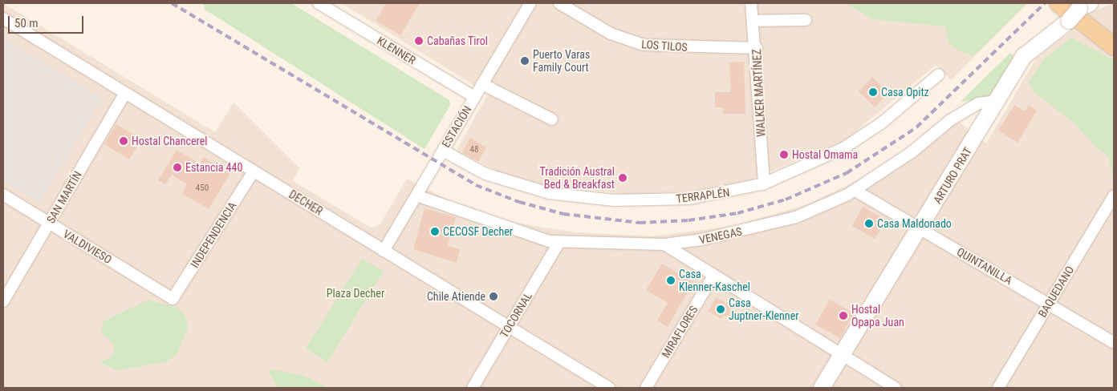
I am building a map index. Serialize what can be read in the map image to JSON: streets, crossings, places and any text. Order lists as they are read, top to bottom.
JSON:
{
  "streets": {
    "street": [
      "LOS TILOS",
      "KLENNER",
      "WALKER MARTÍNEZ",
      "ESTACIÓN",
      "ARTURO PRAT",
      "TERRAPLÉN",
      "SAN MARTÍN",
      "DECHER",
      "INDEPENDENCIA",
      "VENEGAS",
      "VALDIVIESO",
      "QUINTANILLA",
      "BAQUEDANO",
      "TOCORNAL",
      "MIRAFLORES"
    ]
  },
  "crossings": [
    ["LOS TILOS", "WALKER MARTÍNEZ"],
    ["KLENNER", "ESTACIÓN"],
    ["WALKER MARTÍNEZ", "TERRAPLÉN"],
    ["ESTACIÓN", "TERRAPLÉN"],
    ["ESTACIÓN", "DECHER"],
    ["ESTACIÓN", "VENEGAS"],
    ["ARTURO PRAT", "VENEGAS"],
    ["ARTURO PRAT", "QUINTANILLA"],
    ["SAN MARTÍN", "DECHER"],
    ["SAN MARTÍN", "VALDIVIESO"],
    ["DECHER", "INDEPENDENCIA"],
    ["DECHER", "TOCORNAL"],
    ["INDEPENDENCIA", "VALDIVIESO"],
    ["VENEGAS", "QUINTANILLA"],
    ["VENEGAS", "TOCORNAL"],
    ["QUINTANILLA", "BAQUEDANO"]
  ],
  "parks": ["Plaza Decher"],
  "places": [
    "Cabañas Tirol",
    "Puerto Varas Family Court",
    "Casa Opitz",
    "Hostal Chancerel",
    "Hostal Omama",
    "Estancia 440",
    "Tradición Austral Bed & Breakfast",
    "Casa Maldonado",
    "CECOSF Decher",
    "Casa Klenner-Kaschel",
    "Chile Atiende",
    "Casa Juptner-Klenner",
    "Hostal Opapa Juan"
  ],
  "house_numbers": ["48", "450"],
  "scale_bar": "50 m"
}
